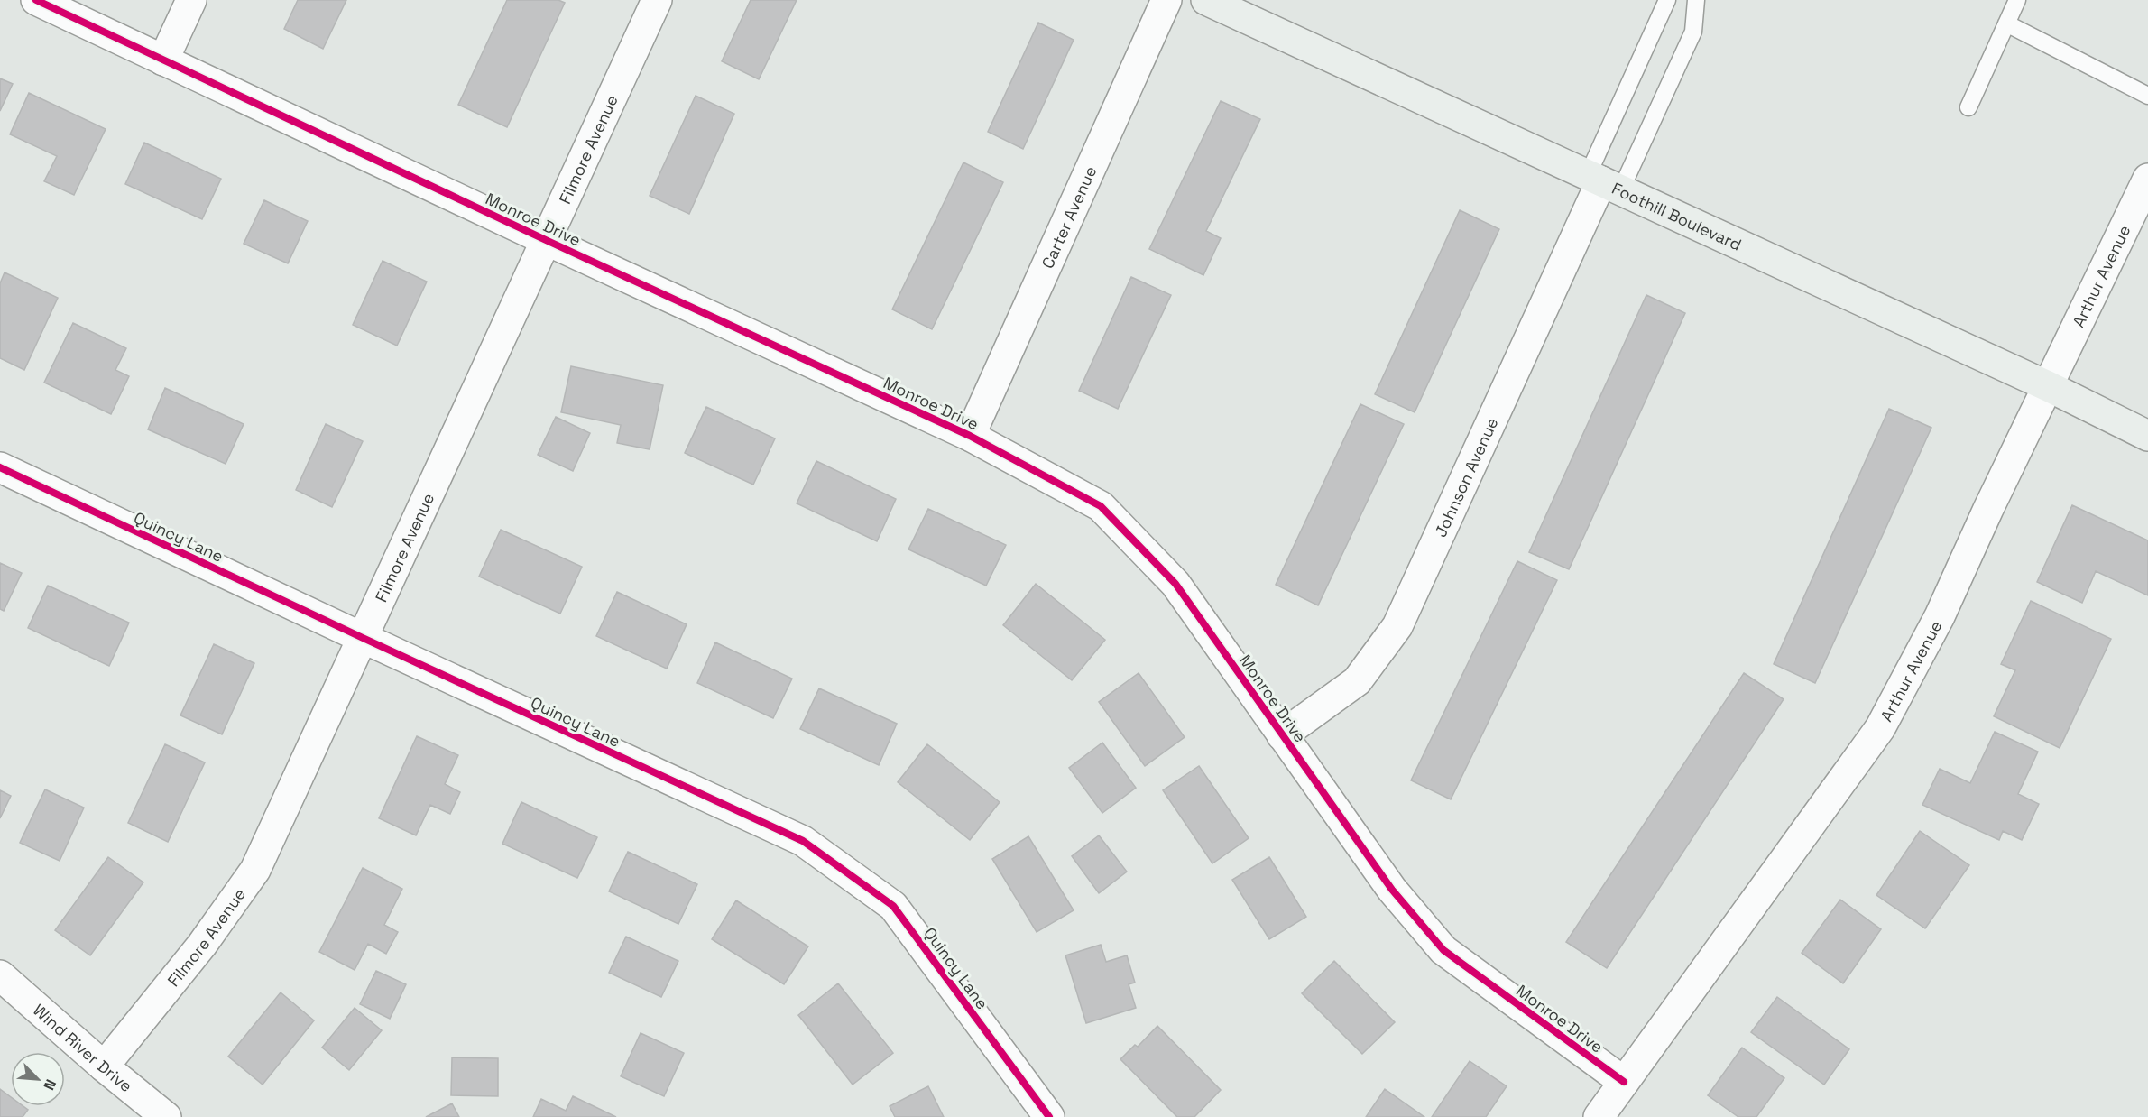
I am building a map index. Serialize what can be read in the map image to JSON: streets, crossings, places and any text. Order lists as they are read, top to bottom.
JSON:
{
  "streets": {
    "main road": ["Foothill Boulevard"],
    "street": [
      "Filmore Avenue",
      "Carter Avenue",
      "Monroe Drive",
      "Arthur Avenue",
      "Johnson Avenue",
      "Quincy Lane",
      "Wind River Drive"
    ]
  },
  "crossings": [
    ["Filmore Avenue", "Monroe Drive"],
    ["Filmore Avenue", "Quincy Lane"],
    ["Filmore Avenue", "Wind River Drive"],
    ["Foothill Boulevard", "Arthur Avenue"],
    ["Foothill Boulevard", "Johnson Avenue"],
    ["Carter Avenue", "Monroe Drive"],
    ["Monroe Drive", "Arthur Avenue"],
    ["Monroe Drive", "Johnson Avenue"]
  ],
  "north": "bottom right"
}
